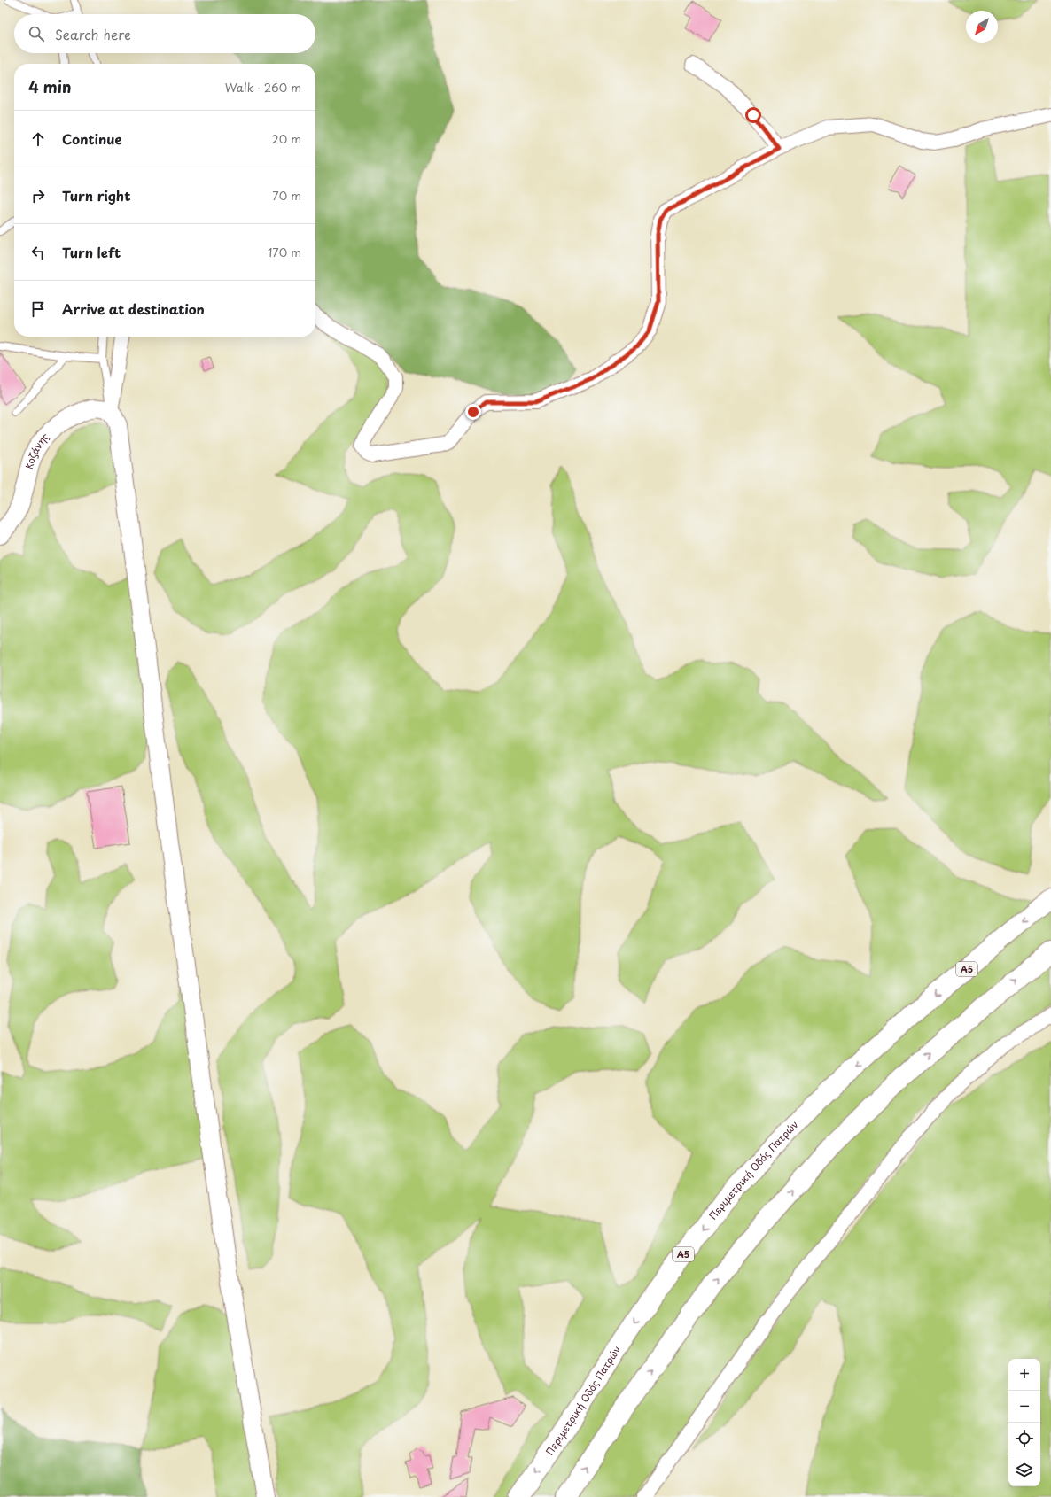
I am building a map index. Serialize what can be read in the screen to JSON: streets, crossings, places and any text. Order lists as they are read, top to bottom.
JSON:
{
  "streets": {
    "highway": ["Α5", "Περιμετρική Οδός Πατρών"],
    "street": ["Κοζάνης"]
  },
  "north": "bottom left",
  "page": {
    "search": "Search here",
    "heading": ["4 min", "Walk · 260 m"],
    "list": [
      ["Continue", "20 m"],
      ["Turn right", "70 m"],
      ["Turn left", "170 m"],
      "Arrive at destination"
    ],
    "map_buttons": ["+", "−"]
  }
}
